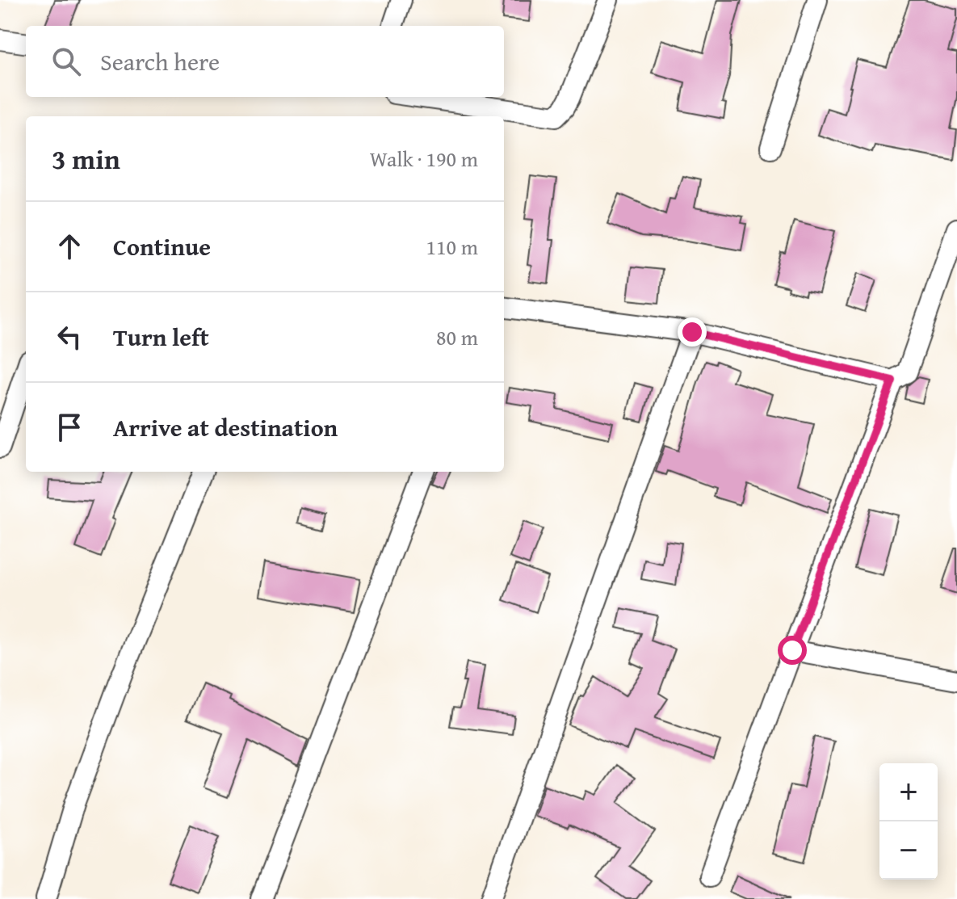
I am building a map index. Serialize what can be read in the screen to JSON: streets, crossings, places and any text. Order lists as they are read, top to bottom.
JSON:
{
  "page": {
    "search": "Search here",
    "heading": ["3 min", "Walk · 190 m"],
    "list": [
      ["Continue", "110 m"],
      ["Turn left", "80 m"],
      "Arrive at destination"
    ],
    "map_buttons": ["+", "−"]
  }
}
